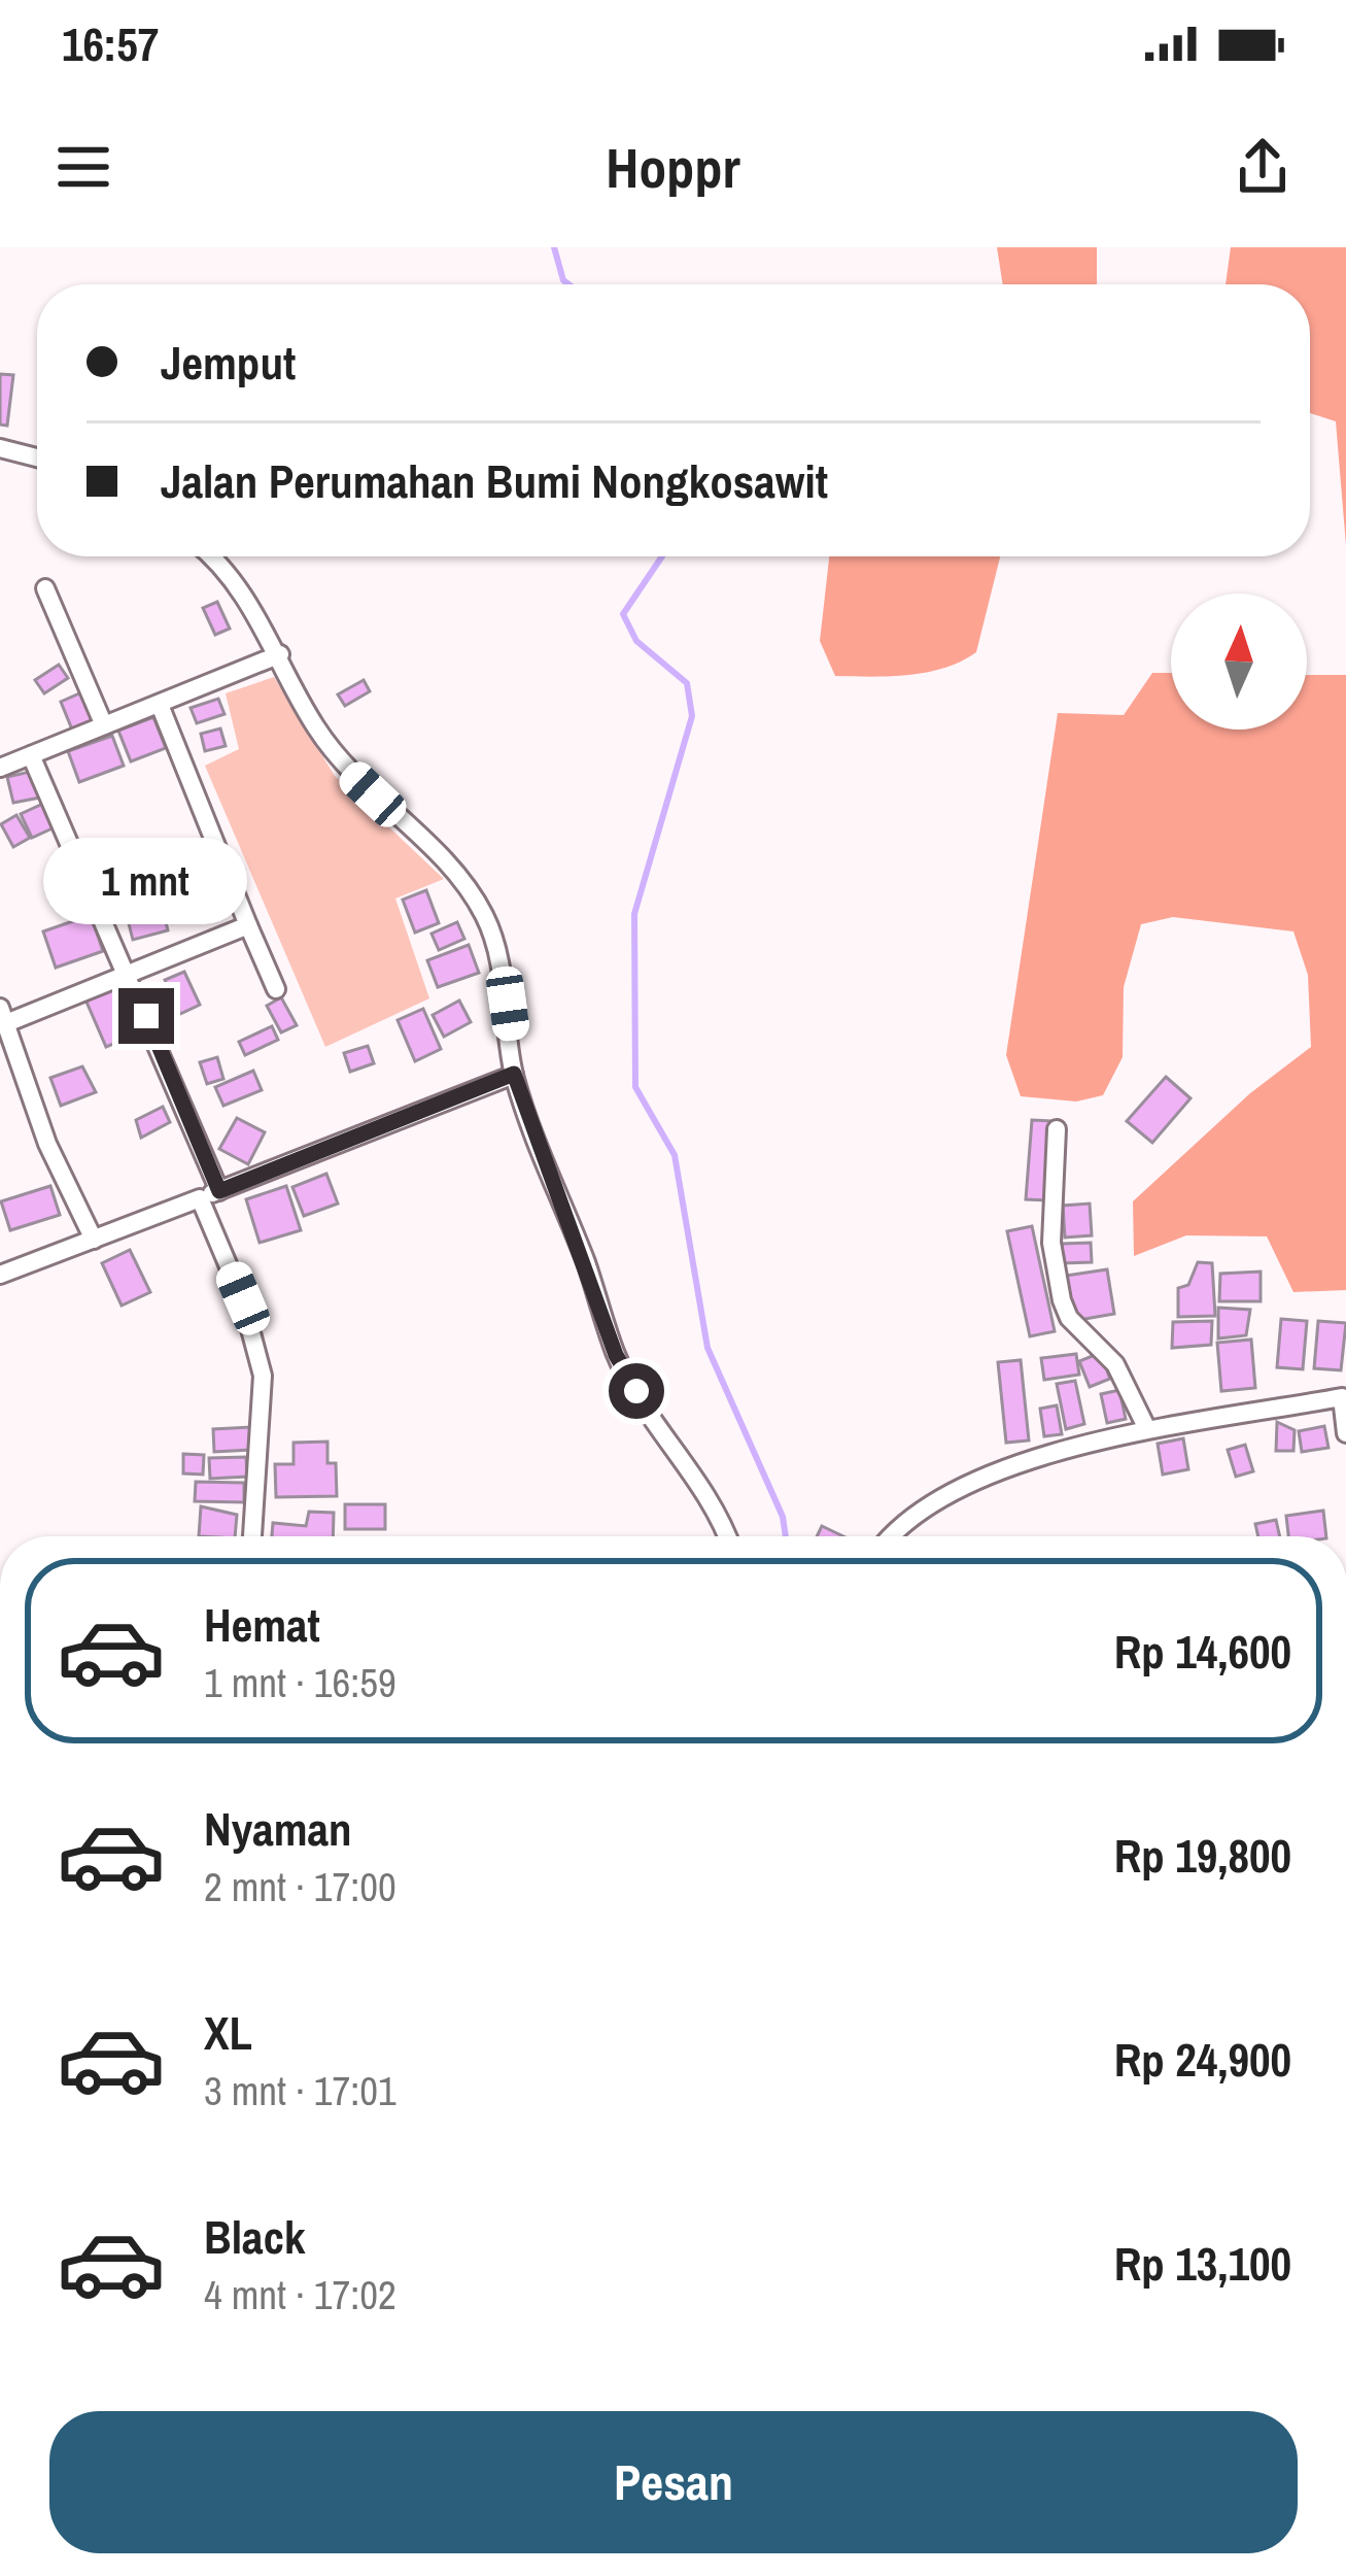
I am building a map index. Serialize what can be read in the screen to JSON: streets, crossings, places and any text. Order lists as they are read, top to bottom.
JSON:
{
  "north": "top",
  "page": {
    "status": "16:57",
    "header": "Hoppr",
    "banner": ["Jemput", "Jalan Perumahan Bumi Nongkosawit"],
    "bubble": "1 mnt",
    "list": [
      {
        "name": "Hemat",
        "note": "1 mnt · 16:59",
        "value": "Rp 14,600"
      },
      {
        "name": "Nyaman",
        "note": "2 mnt · 17:00",
        "value": "Rp 19,800"
      },
      {
        "name": "XL",
        "note": "3 mnt · 17:01",
        "value": "Rp 24,900"
      },
      {
        "name": "Black",
        "note": "4 mnt · 17:02",
        "value": "Rp 13,100"
      }
    ],
    "buttons": "Pesan"
  }
}
